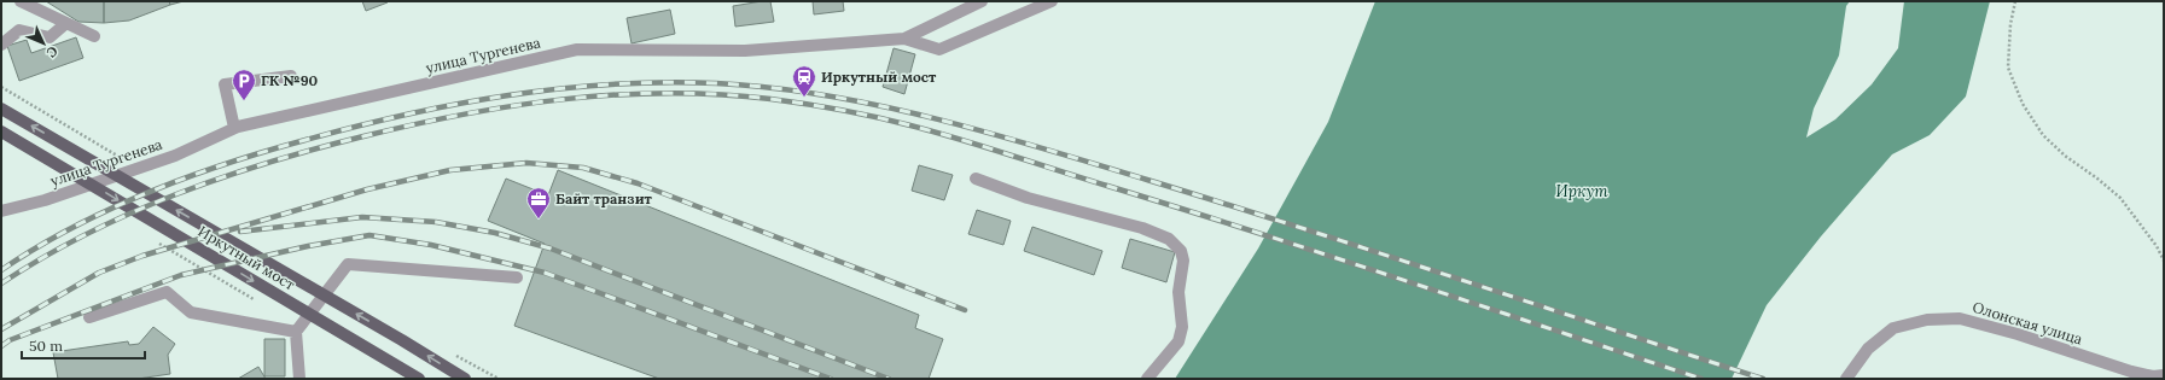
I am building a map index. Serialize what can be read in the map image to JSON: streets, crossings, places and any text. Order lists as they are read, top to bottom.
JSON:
{
  "streets": {
    "main road": ["Иркутный мост"],
    "street": ["улица Тургенева", "Олонская улица"]
  },
  "water": ["Иркут"],
  "places": {
    "station": ["Иркутный мост"],
    "parking": ["ГК №90"],
    "office": ["Байт транзит"]
  },
  "scale_bar": "50 m",
  "north": "bottom right"
}
